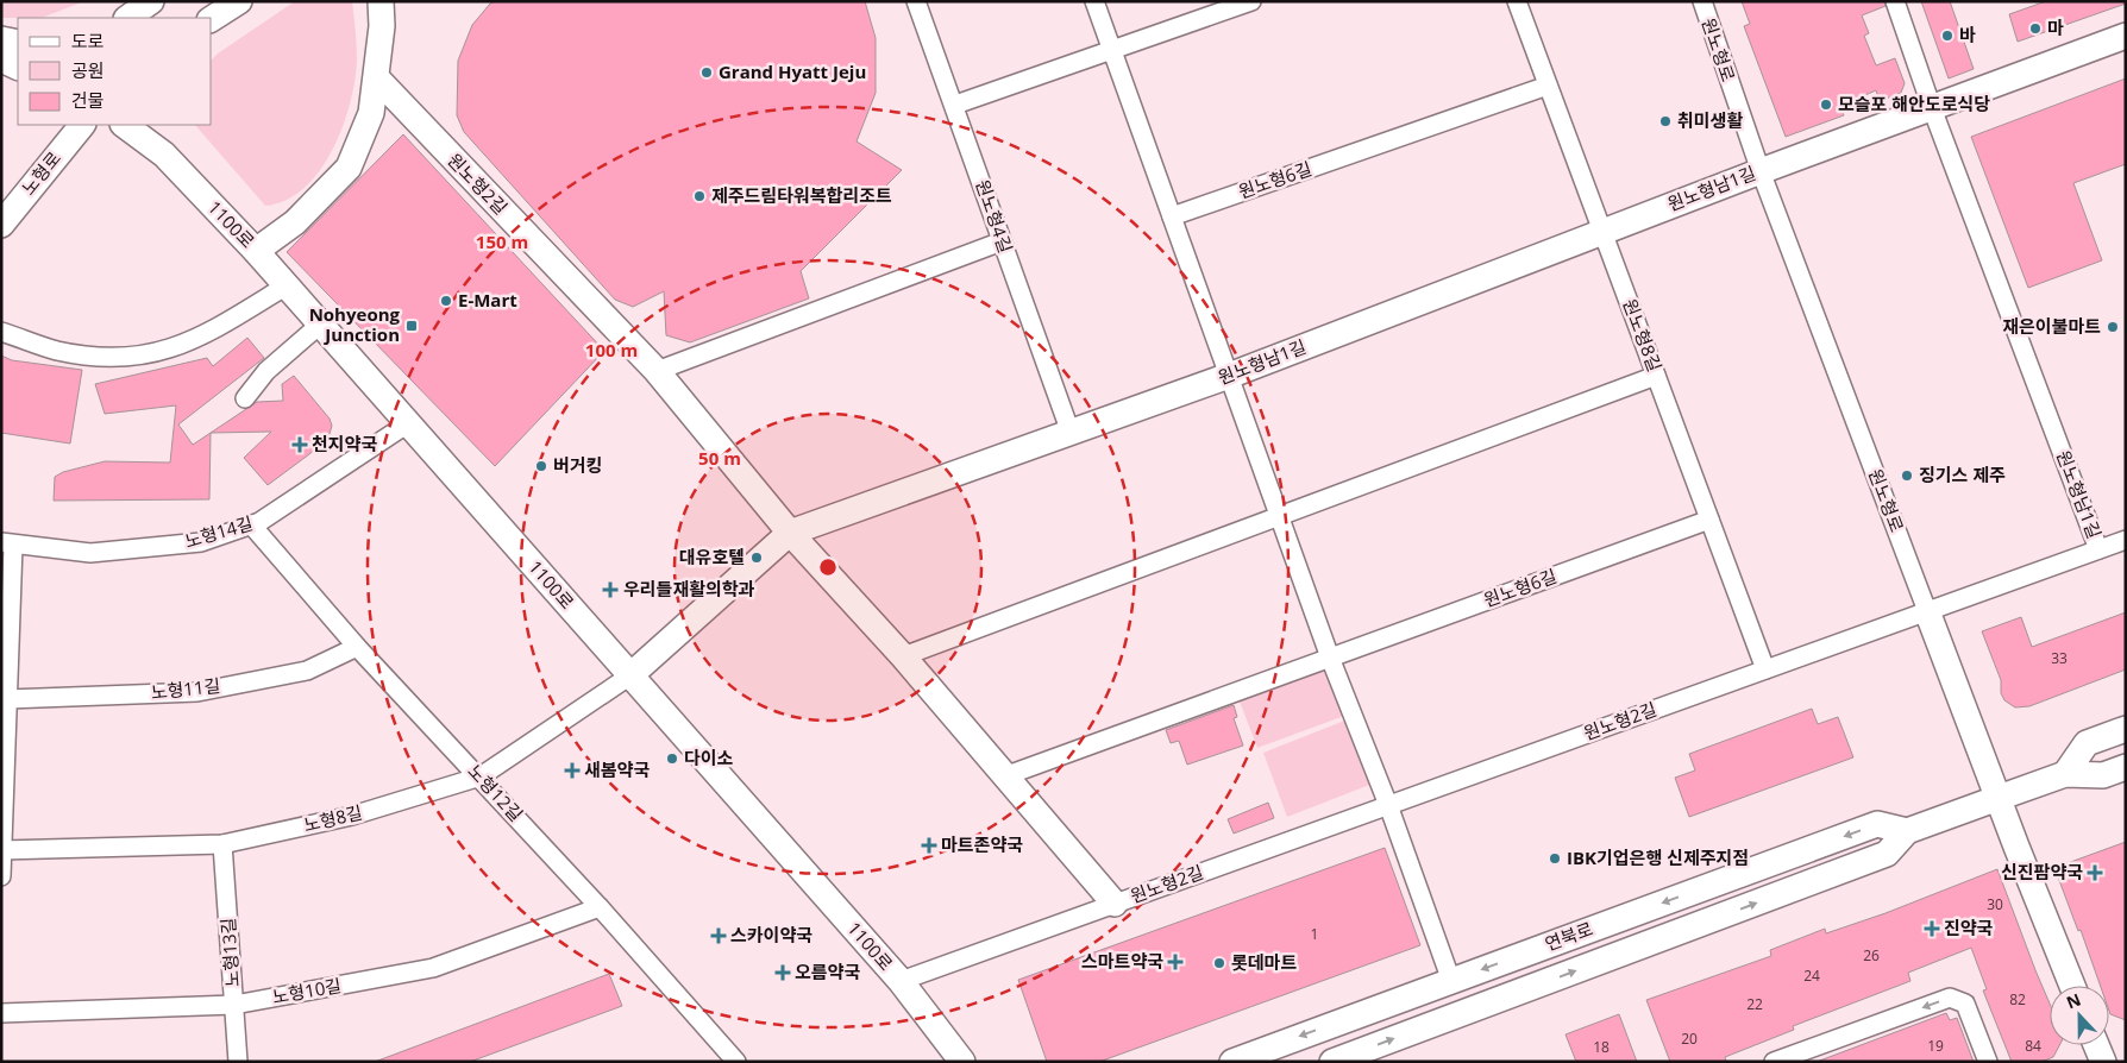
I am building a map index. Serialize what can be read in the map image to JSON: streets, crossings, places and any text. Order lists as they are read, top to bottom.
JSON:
{
  "streets": {
    "street": [
      "원노형로",
      "노형로",
      "원노형6길",
      "원노형2길",
      "원노형남1길",
      "원노형4길",
      "1100로",
      "원노형8길",
      "노형14길",
      "노형11길",
      "노형12길",
      "노형8길",
      "연북로",
      "노형13길",
      "노형10길"
    ]
  },
  "crossings": [
    ["원노형로", "원노형2길"],
    ["원노형로", "원노형남1길"],
    ["원노형로", "연북로"],
    ["원노형6길", "원노형8길"],
    ["원노형2길", "원노형남1길"],
    ["원노형2길", "1100로"],
    ["원노형2길", "원노형8길"],
    ["원노형남1길", "원노형4길"],
    ["원노형남1길", "1100로"],
    ["원노형남1길", "원노형8길"],
    ["원노형남1길", "노형8길"],
    ["1100로", "노형14길"],
    ["1100로", "노형8길"],
    ["노형14길", "노형12길"],
    ["노형11길", "노형12길"],
    ["노형12길", "노형8길"],
    ["노형12길", "노형10길"],
    ["노형8길", "노형13길"],
    ["노형13길", "노형10길"]
  ],
  "places": {
    "other": [
      "마",
      "바",
      "Grand Hyatt Jeju",
      "모슬포 해안도로식당",
      "취미생활",
      "제주드림타워복합리조트",
      "E-Mart",
      "재은이불마트",
      "버거킹",
      "징기스 제주",
      "대유호텔",
      "다이소",
      "IBK기업은행 신제주지점",
      "롯데마트"
    ],
    "transit": ["Nohyeong Junction"],
    "health": [
      "천지약국",
      "우리들재활의학과",
      "새봄약국",
      "마트존약국",
      "신진팜약국",
      "진약국",
      "스카이약국",
      "스마트약국",
      "오름약국"
    ]
  },
  "house_numbers": [
    "33",
    "30",
    "1",
    "26",
    "24",
    "82",
    "22",
    "20",
    "19",
    "84",
    "18"
  ],
  "legend": ["도로", "공원", "건물"],
  "north": "top",
  "rings": ["150 m", "100 m", "50 m"]
}
